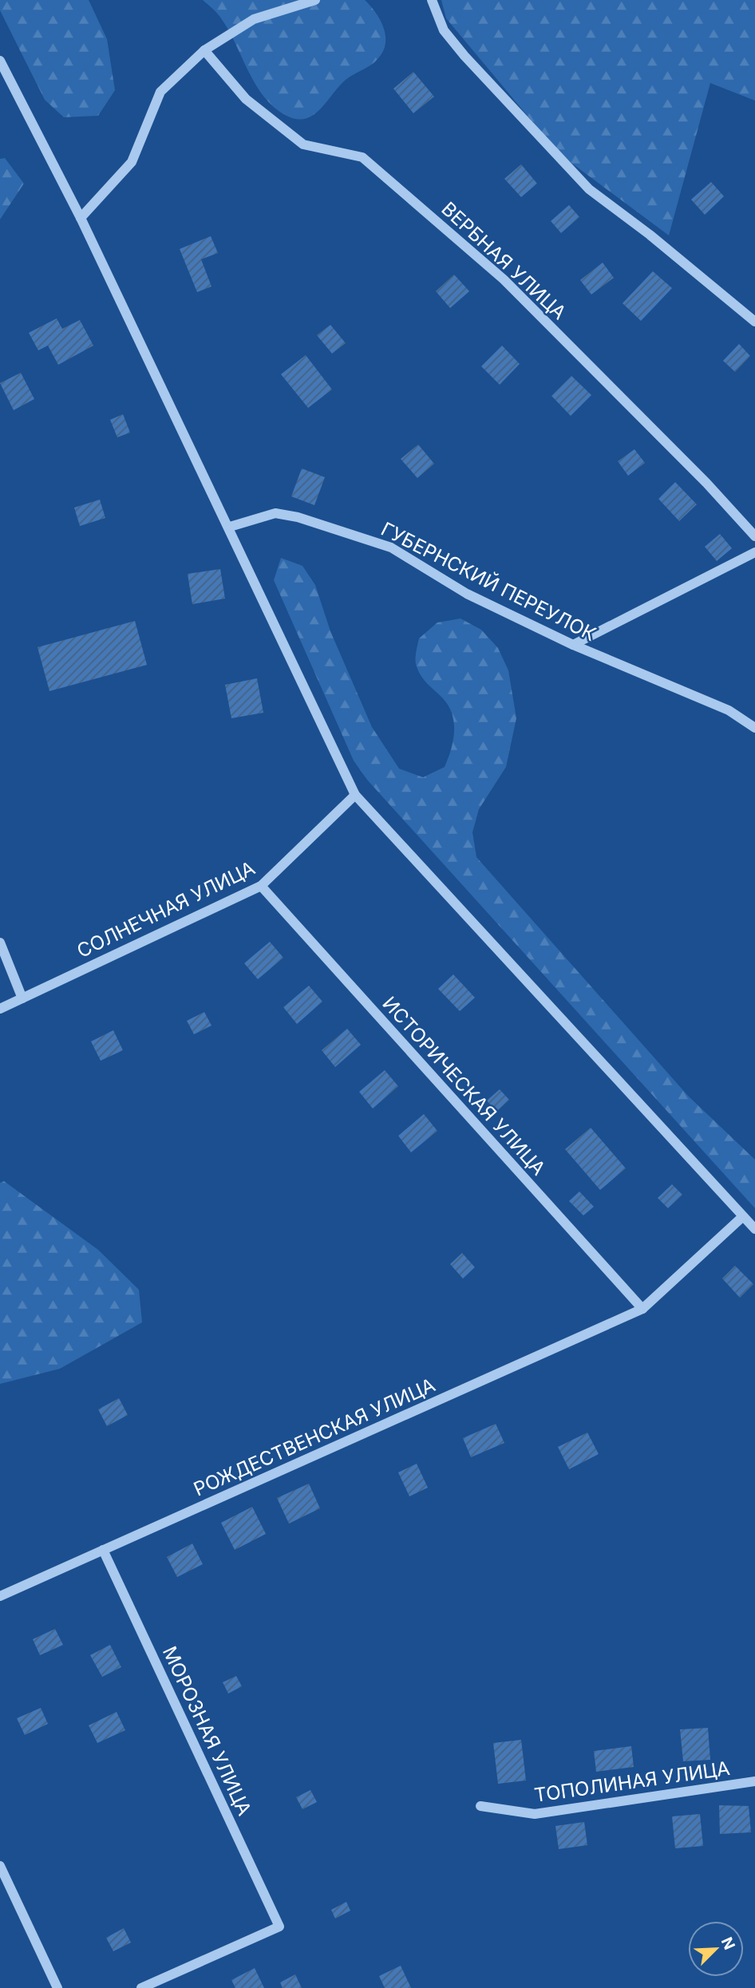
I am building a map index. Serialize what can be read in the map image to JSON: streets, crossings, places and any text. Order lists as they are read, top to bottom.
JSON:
{
  "streets": {
    "street": [
      "ВЕРБНАЯ УЛИЦА",
      "ГУБЕРНСКИЙ ПЕРЕУЛОК",
      "СОЛНЕЧНАЯ УЛИЦА",
      "ИСТОРИЧЕСКАЯ УЛИЦА",
      "РОЖДЕСТВЕНСКАЯ УЛИЦА",
      "МОРОЗНАЯ УЛИЦА",
      "ТОПОЛИНАЯ УЛИЦА"
    ]
  },
  "crossings": [
    ["СОЛНЕЧНАЯ УЛИЦА", "ИСТОРИЧЕСКАЯ УЛИЦА"],
    ["ИСТОРИЧЕСКАЯ УЛИЦА", "РОЖДЕСТВЕНСКАЯ УЛИЦА"],
    ["РОЖДЕСТВЕНСКАЯ УЛИЦА", "МОРОЗНАЯ УЛИЦА"]
  ],
  "north": "top right"
}
